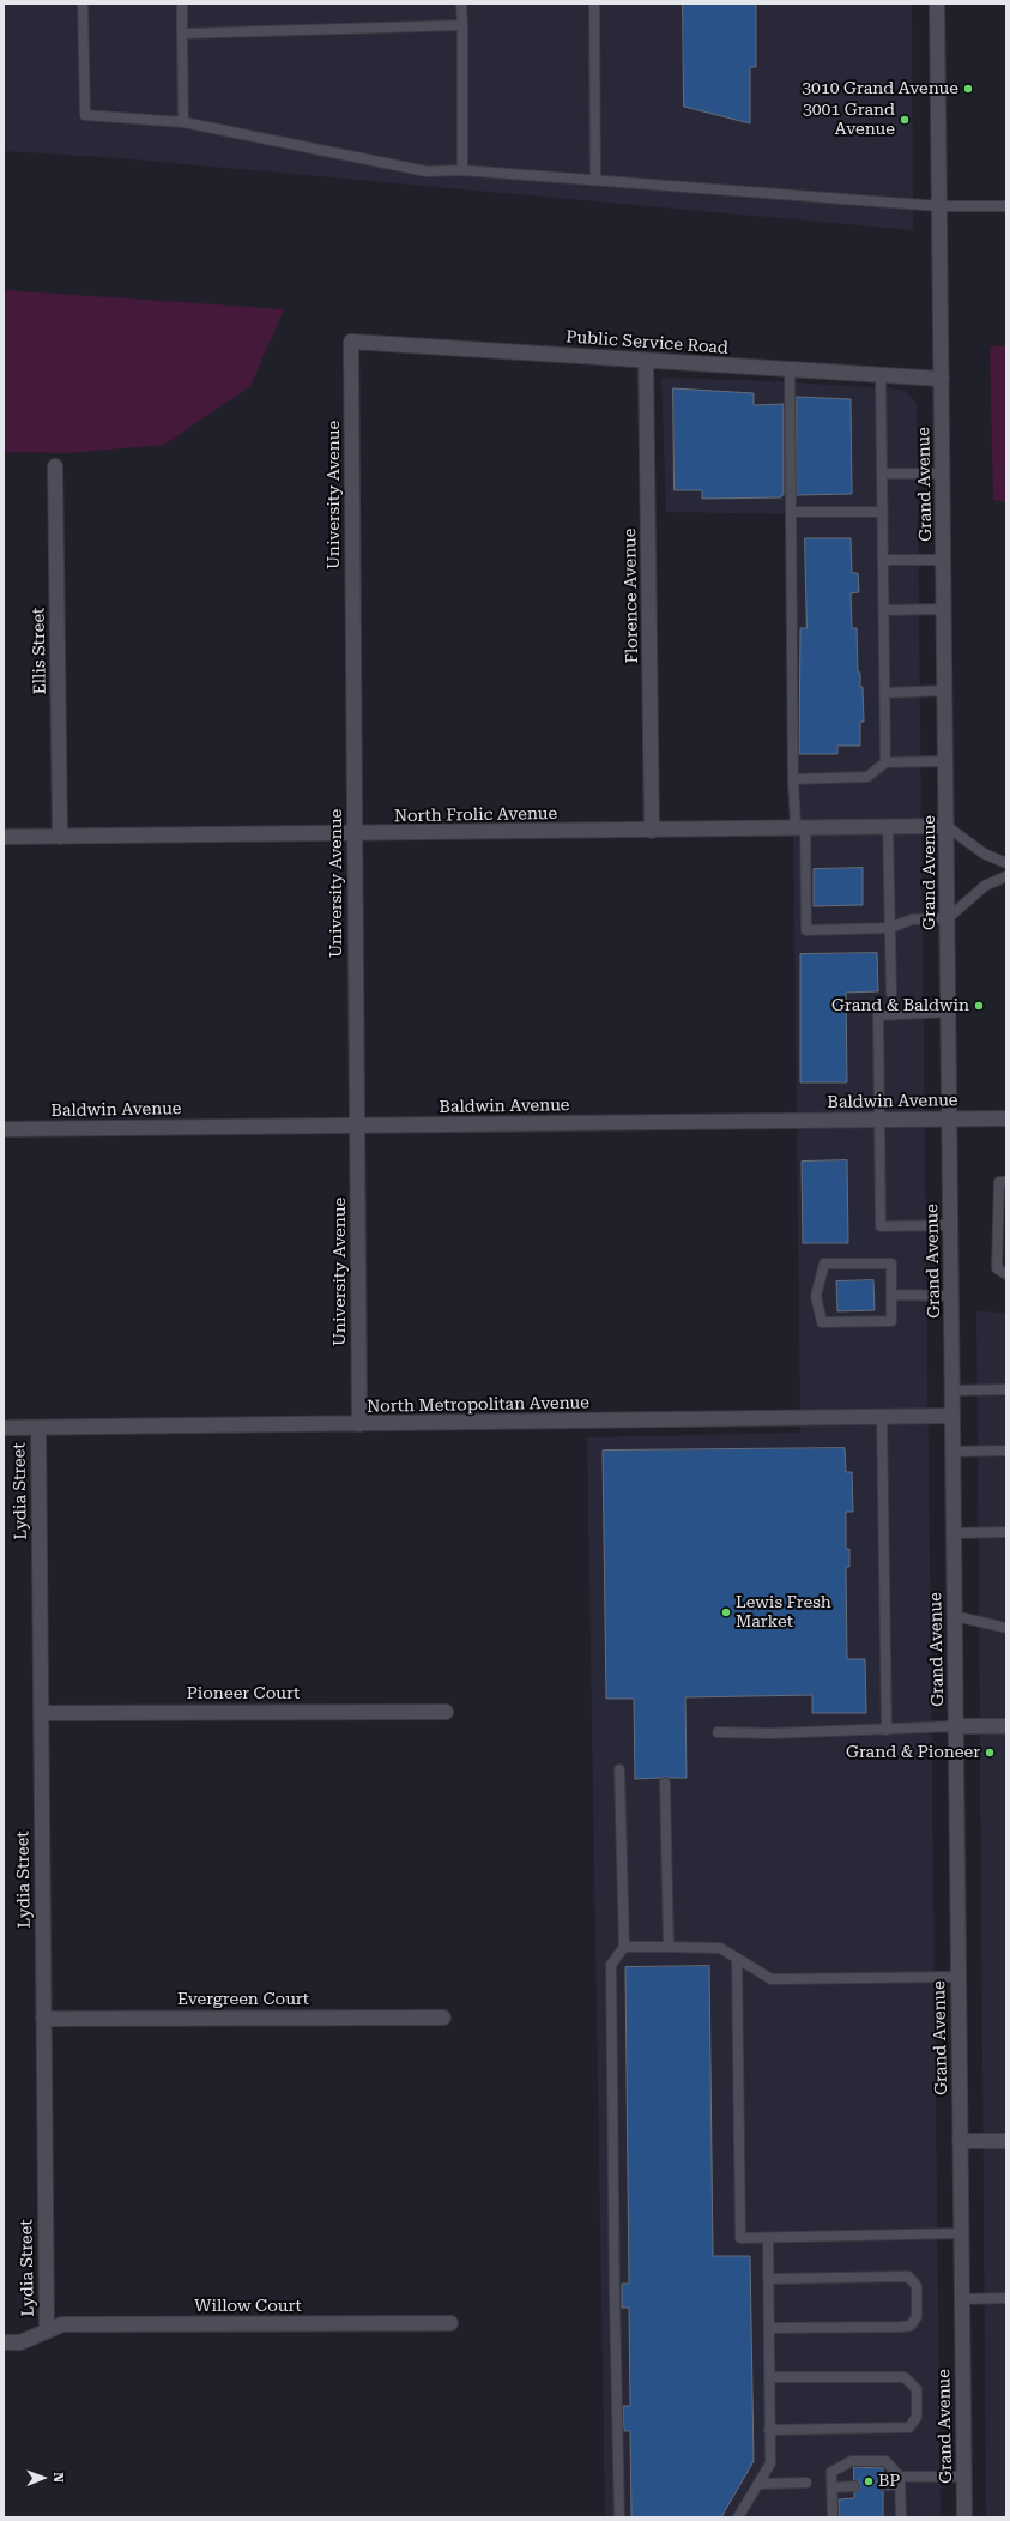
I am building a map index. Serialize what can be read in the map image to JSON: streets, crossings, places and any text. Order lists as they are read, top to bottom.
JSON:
{
  "streets": {
    "street": [
      "Public Service Road",
      "Grand Avenue",
      "University Avenue",
      "Florence Avenue",
      "Ellis Street",
      "North Frolic Avenue",
      "Baldwin Avenue",
      "North Metropolitan Avenue",
      "Lydia Street",
      "Pioneer Court",
      "Evergreen Court",
      "Willow Court"
    ]
  },
  "crossings": [
    ["Public Service Road", "Grand Avenue"],
    ["Public Service Road", "University Avenue"],
    ["Public Service Road", "Florence Avenue"],
    ["Grand Avenue", "North Frolic Avenue"],
    ["Grand Avenue", "Baldwin Avenue"],
    ["Grand Avenue", "North Metropolitan Avenue"],
    ["University Avenue", "North Frolic Avenue"],
    ["University Avenue", "Baldwin Avenue"],
    ["University Avenue", "North Metropolitan Avenue"],
    ["Florence Avenue", "North Frolic Avenue"],
    ["Ellis Street", "North Frolic Avenue"],
    ["North Metropolitan Avenue", "Lydia Street"],
    ["Lydia Street", "Pioneer Court"],
    ["Lydia Street", "Evergreen Court"],
    ["Lydia Street", "Willow Court"]
  ],
  "places": [
    "3010 Grand Avenue",
    "3001 Grand Avenue",
    "Grand & Baldwin",
    "Lewis Fresh Market",
    "Grand & Pioneer",
    "BP"
  ],
  "north": "right"
}
